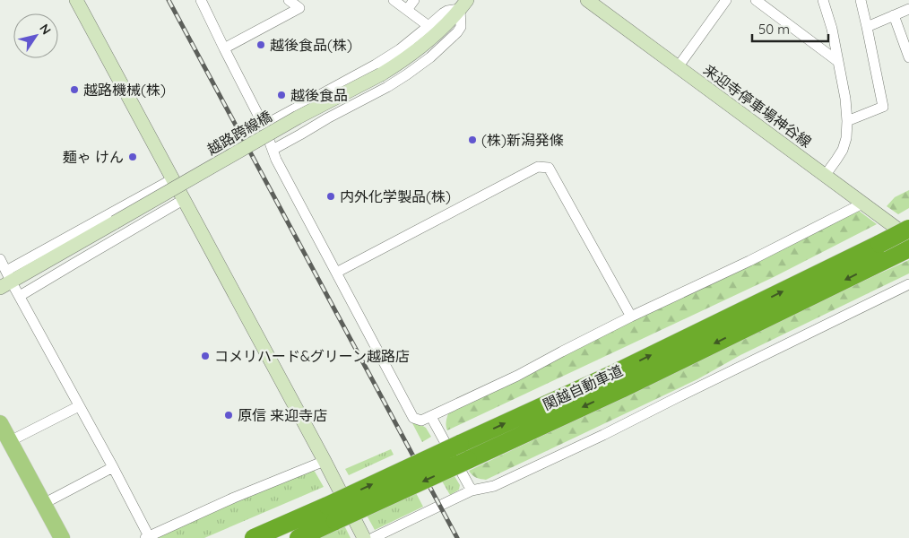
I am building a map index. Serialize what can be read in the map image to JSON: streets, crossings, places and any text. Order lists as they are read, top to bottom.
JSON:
{
  "streets": {
    "highway": ["関越自動車道"],
    "main road": ["来迎寺停車場神谷線", "越路跨線橋"]
  },
  "places": [
    "越後食品(株)",
    "越路機械(株)",
    "越後食品",
    "(株)新潟発條",
    "麺ゃ けん",
    "内外化学製品(株)",
    "コメリハード&グリーン越路店",
    "原信 来迎寺店"
  ],
  "scale_bar": "50 m",
  "north": "top right"
}
